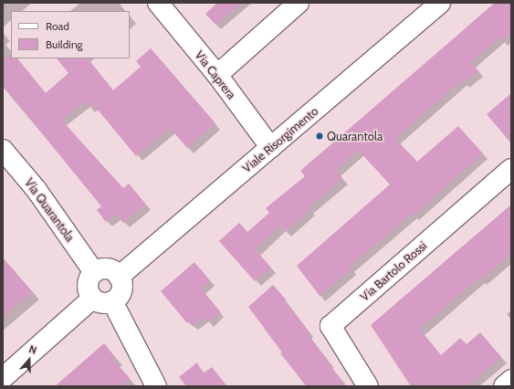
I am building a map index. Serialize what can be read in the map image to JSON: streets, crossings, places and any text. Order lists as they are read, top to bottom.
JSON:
{
  "streets": {
    "street": [
      "Via Caprera",
      "Viale Risorgimento",
      "Via Quarantola",
      "Via Bartolo Rossi"
    ]
  },
  "crossings": [
    ["Via Caprera", "Viale Risorgimento"],
    ["Viale Risorgimento", "Via Quarantola"]
  ],
  "places": ["Quarantola"],
  "legend": ["Road", "Building"],
  "north": "top"
}
